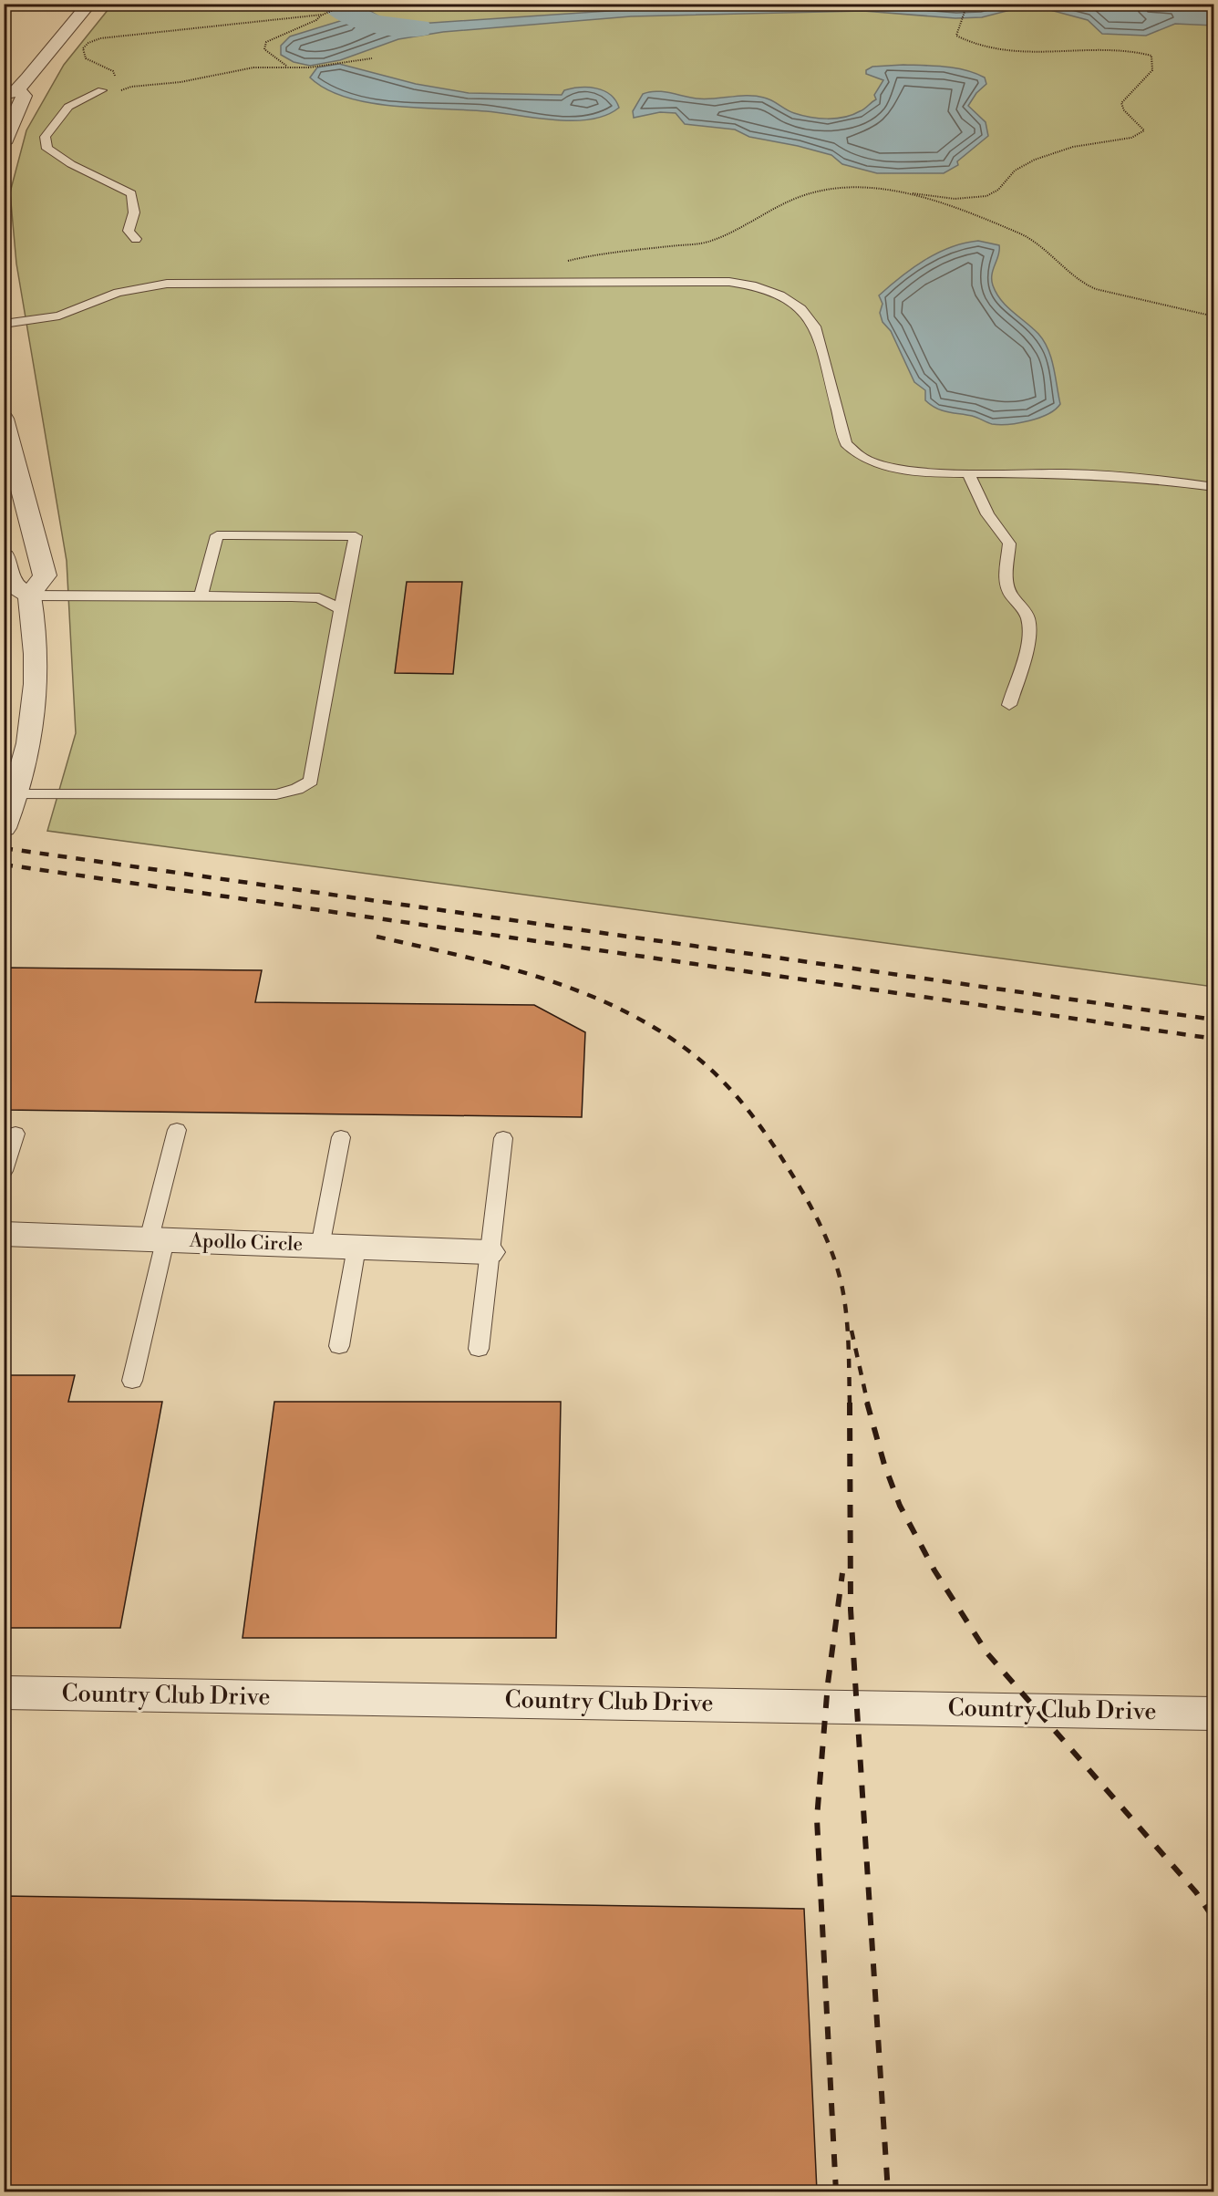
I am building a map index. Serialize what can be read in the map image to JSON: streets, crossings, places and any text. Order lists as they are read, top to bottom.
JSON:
{
  "streets": {
    "street": ["Apollo Circle", "Country Club Drive"]
  }
}
